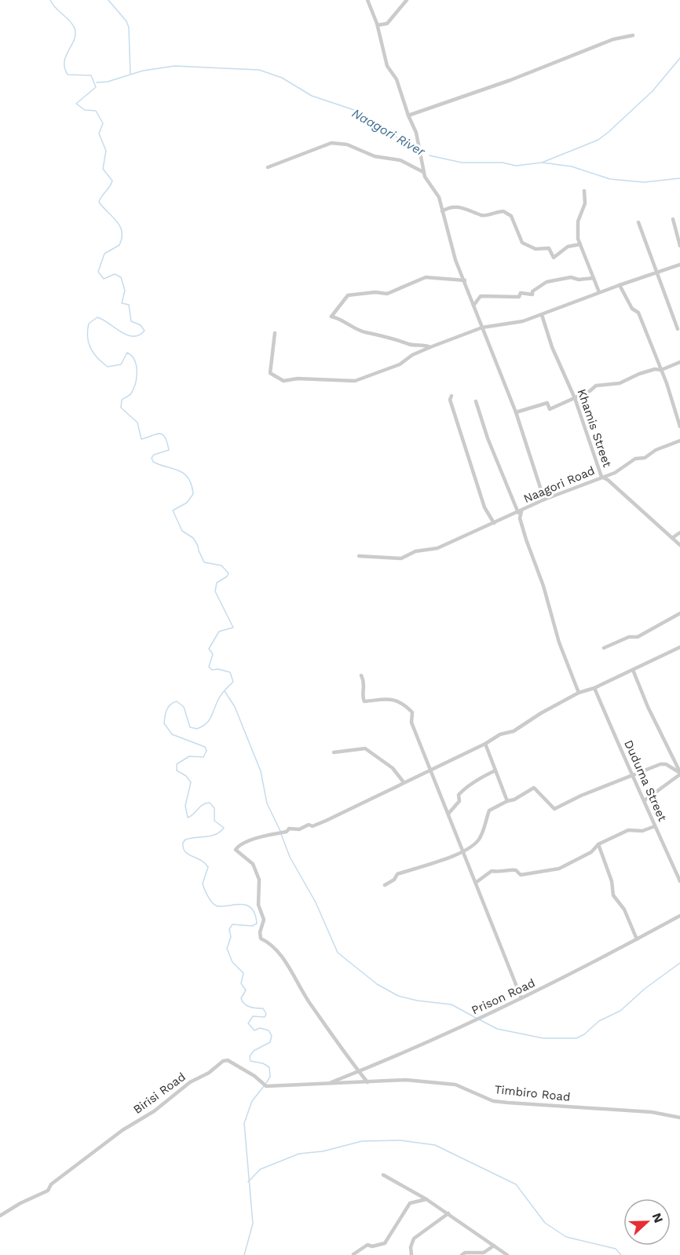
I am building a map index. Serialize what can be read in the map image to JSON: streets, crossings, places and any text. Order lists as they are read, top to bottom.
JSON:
{
  "streets": {
    "street": [
      "Khamis Street",
      "Naagori Road",
      "Duduma Street",
      "Prison Road",
      "Birisi Road",
      "Timbiro Road"
    ]
  },
  "crossings": [
    ["Khamis Street", "Naagori Road"],
    ["Prison Road", "Birisi Road"],
    ["Prison Road", "Timbiro Road"],
    ["Birisi Road", "Timbiro Road"]
  ],
  "water": ["Naagori River"],
  "north": "right"
}
